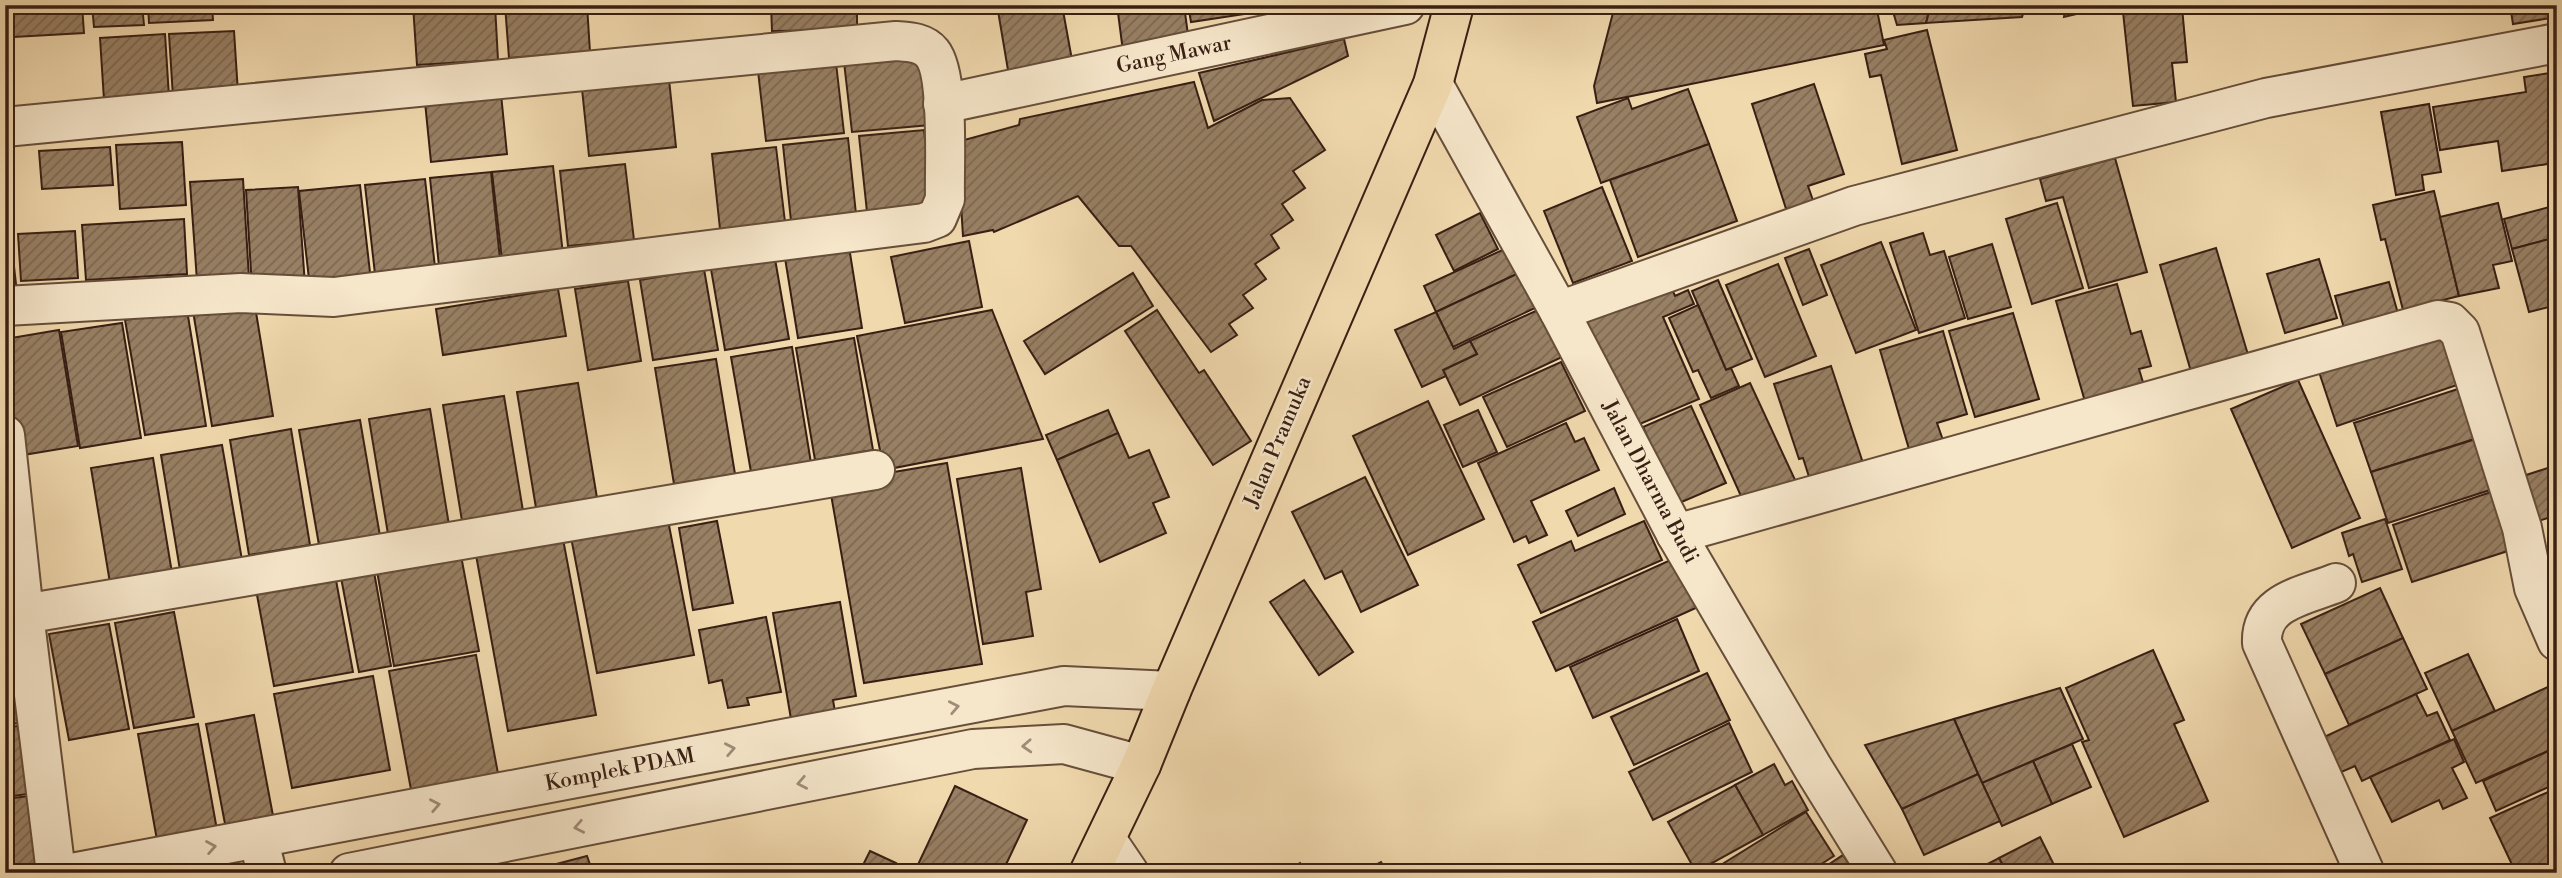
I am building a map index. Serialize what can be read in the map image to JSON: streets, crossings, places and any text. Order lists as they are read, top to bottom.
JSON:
{
  "streets": {
    "main road": ["Jalan Pramuka"],
    "street": ["Gang Mawar", "Jalan Dharma Budi", "Komplek PDAM"]
  },
  "crossings": [
    ["Jalan Pramuka", "Jalan Dharma Budi"],
    ["Jalan Pramuka", "Komplek PDAM"]
  ]
}
